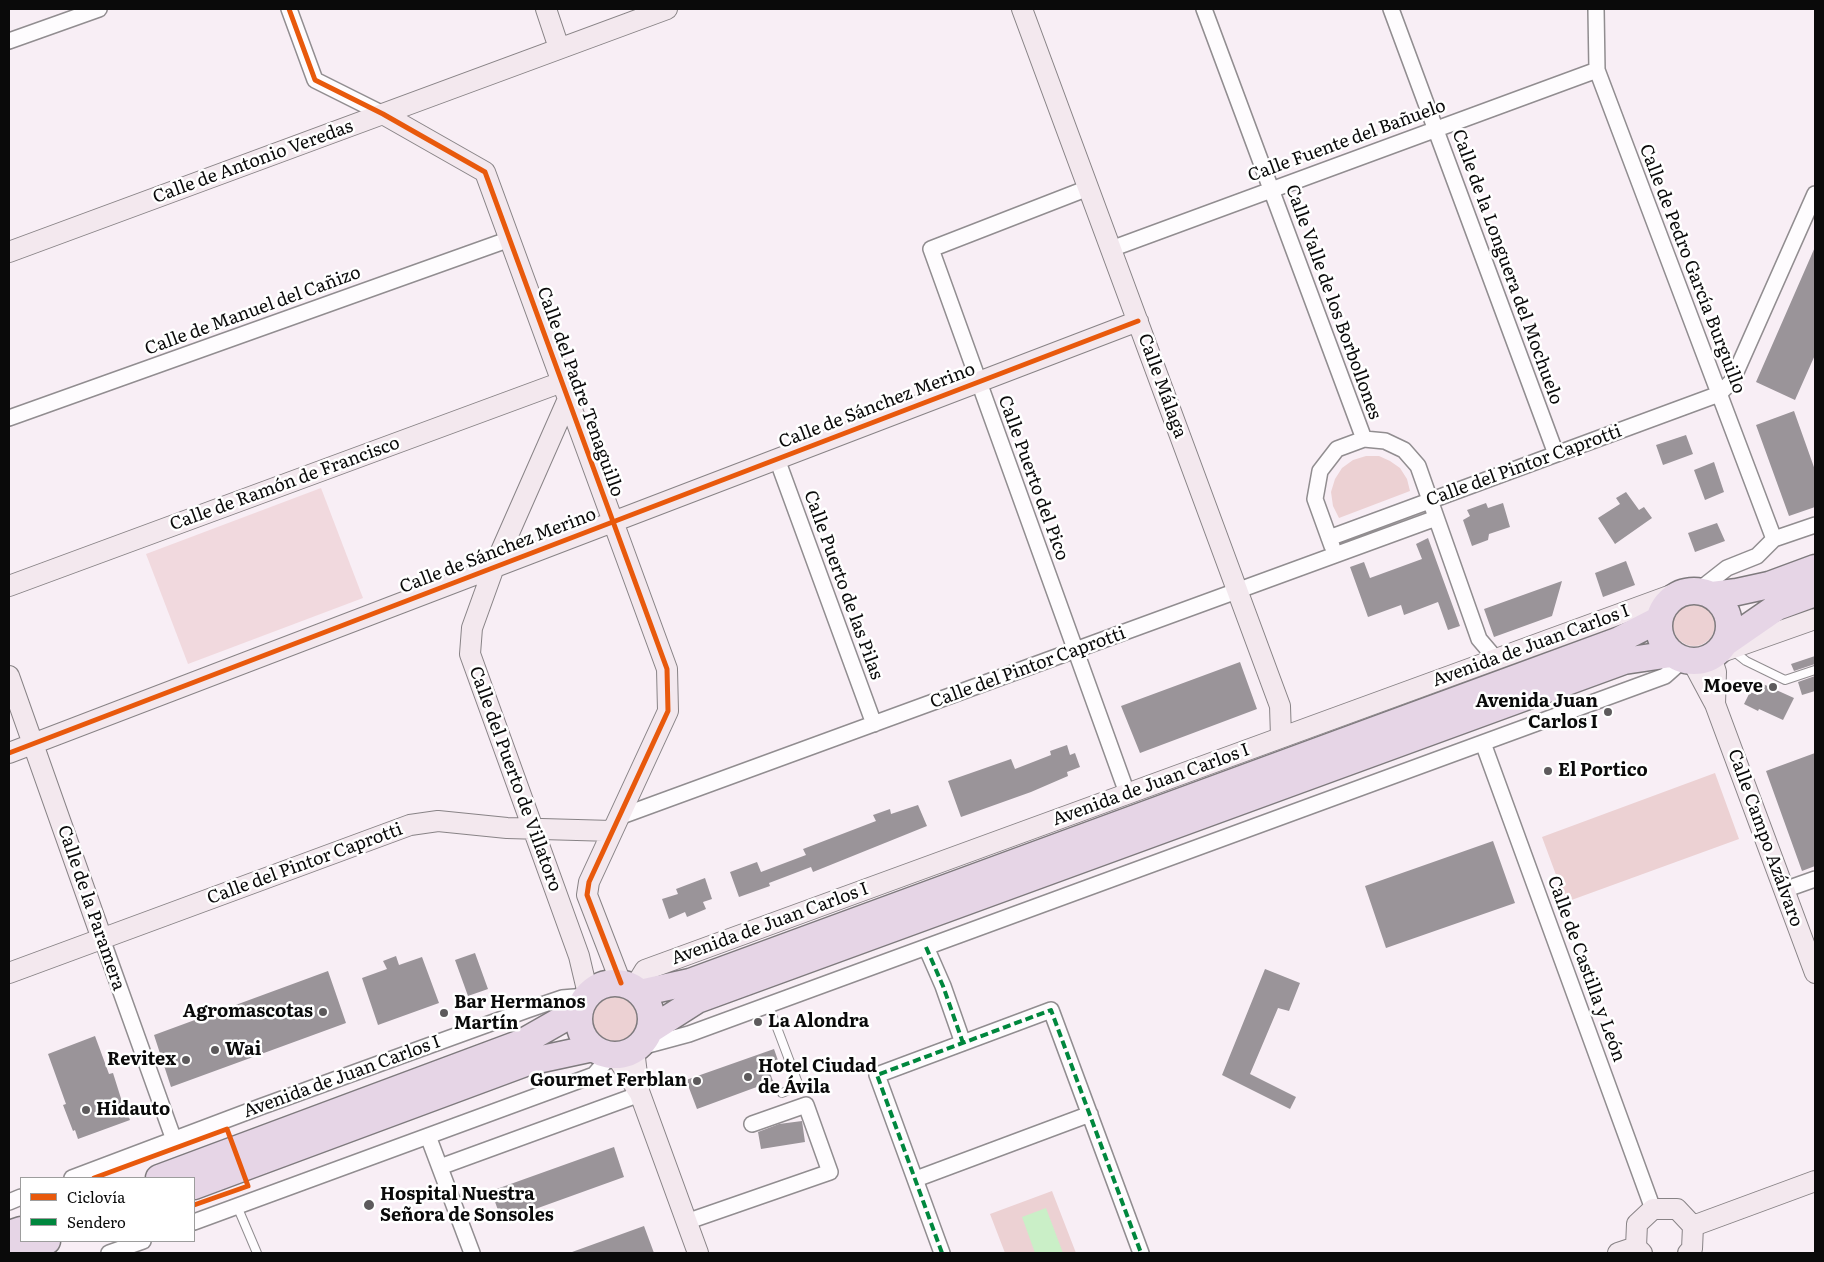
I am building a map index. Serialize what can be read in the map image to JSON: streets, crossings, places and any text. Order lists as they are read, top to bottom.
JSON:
{
  "streets": {
    "highway": ["Avenida de Juan Carlos I"],
    "street": [
      "Calle Fuente del Bañuelo",
      "Calle de Antonio Veredas",
      "Calle de la Longuera del Mochuelo",
      "Calle de Pedro García Burguillo",
      "Calle Valle de los Borbollones",
      "Calle de Manuel del Cañizo",
      "Calle Málaga",
      "Calle del Padre Tenaguillo",
      "Calle de Sánchez Merino",
      "Calle del Pintor Caprotti",
      "Calle Puerto del Pico",
      "Calle de Ramón de Francisco",
      "Calle Puerto de las Pilas",
      "Calle del Puerto de Villatoro",
      "Calle Campo Azálvaro",
      "Calle de la Paramera",
      "Calle de Castilla y León"
    ]
  },
  "crossings": [
    ["Calle Fuente del Bañuelo", "Calle de la Longuera del Mochuelo"],
    ["Calle Fuente del Bañuelo", "Calle de Pedro García Burguillo"],
    ["Calle Fuente del Bañuelo", "Calle Valle de los Borbollones"],
    ["Calle Fuente del Bañuelo", "Calle Málaga"],
    ["Calle de Antonio Veredas", "Calle del Padre Tenaguillo"],
    ["Calle de la Longuera del Mochuelo", "Calle del Pintor Caprotti"],
    ["Calle de Pedro García Burguillo", "Calle del Pintor Caprotti"],
    ["Calle de Manuel del Cañizo", "Calle del Padre Tenaguillo"],
    ["Calle Málaga", "Calle de Sánchez Merino"],
    ["Calle Málaga", "Calle del Pintor Caprotti"],
    ["Calle Málaga", "Calle Puerto del Pico"],
    ["Calle Málaga", "Avenida de Juan Carlos I"],
    ["Calle del Padre Tenaguillo", "Calle de Sánchez Merino"],
    ["Calle del Padre Tenaguillo", "Calle del Pintor Caprotti"],
    ["Calle del Padre Tenaguillo", "Calle de Ramón de Francisco"],
    ["Calle del Padre Tenaguillo", "Avenida de Juan Carlos I"],
    ["Calle del Padre Tenaguillo", "Calle del Puerto de Villatoro"],
    ["Calle de Sánchez Merino", "Calle Puerto del Pico"],
    ["Calle de Sánchez Merino", "Calle Puerto de las Pilas"],
    ["Calle de Sánchez Merino", "Calle del Puerto de Villatoro"],
    ["Calle de Sánchez Merino", "Calle de la Paramera"],
    ["Calle del Pintor Caprotti", "Calle Puerto del Pico"],
    ["Calle del Pintor Caprotti", "Calle Puerto de las Pilas"],
    ["Calle del Pintor Caprotti", "Calle del Puerto de Villatoro"],
    ["Calle del Pintor Caprotti", "Calle de la Paramera"],
    ["Calle Puerto del Pico", "Avenida de Juan Carlos I"],
    ["Calle de Ramón de Francisco", "Calle del Puerto de Villatoro"],
    ["Avenida de Juan Carlos I", "Calle del Puerto de Villatoro"],
    ["Avenida de Juan Carlos I", "Calle Campo Azálvaro"],
    ["Avenida de Juan Carlos I", "Calle de la Paramera"]
  ],
  "places": [
    "Moeve",
    "Avenida Juan Carlos I",
    "El Portico",
    "Agromascotas",
    "Bar Hermanos Martín",
    "La Alondra",
    "Wai",
    "Revitex",
    "Hotel Ciudad de Ávila",
    "Gourmet Ferblan",
    "Hidauto",
    "Hospital Nuestra Señora de Sonsoles"
  ],
  "legend": ["Ciclovía", "Sendero"]
}
